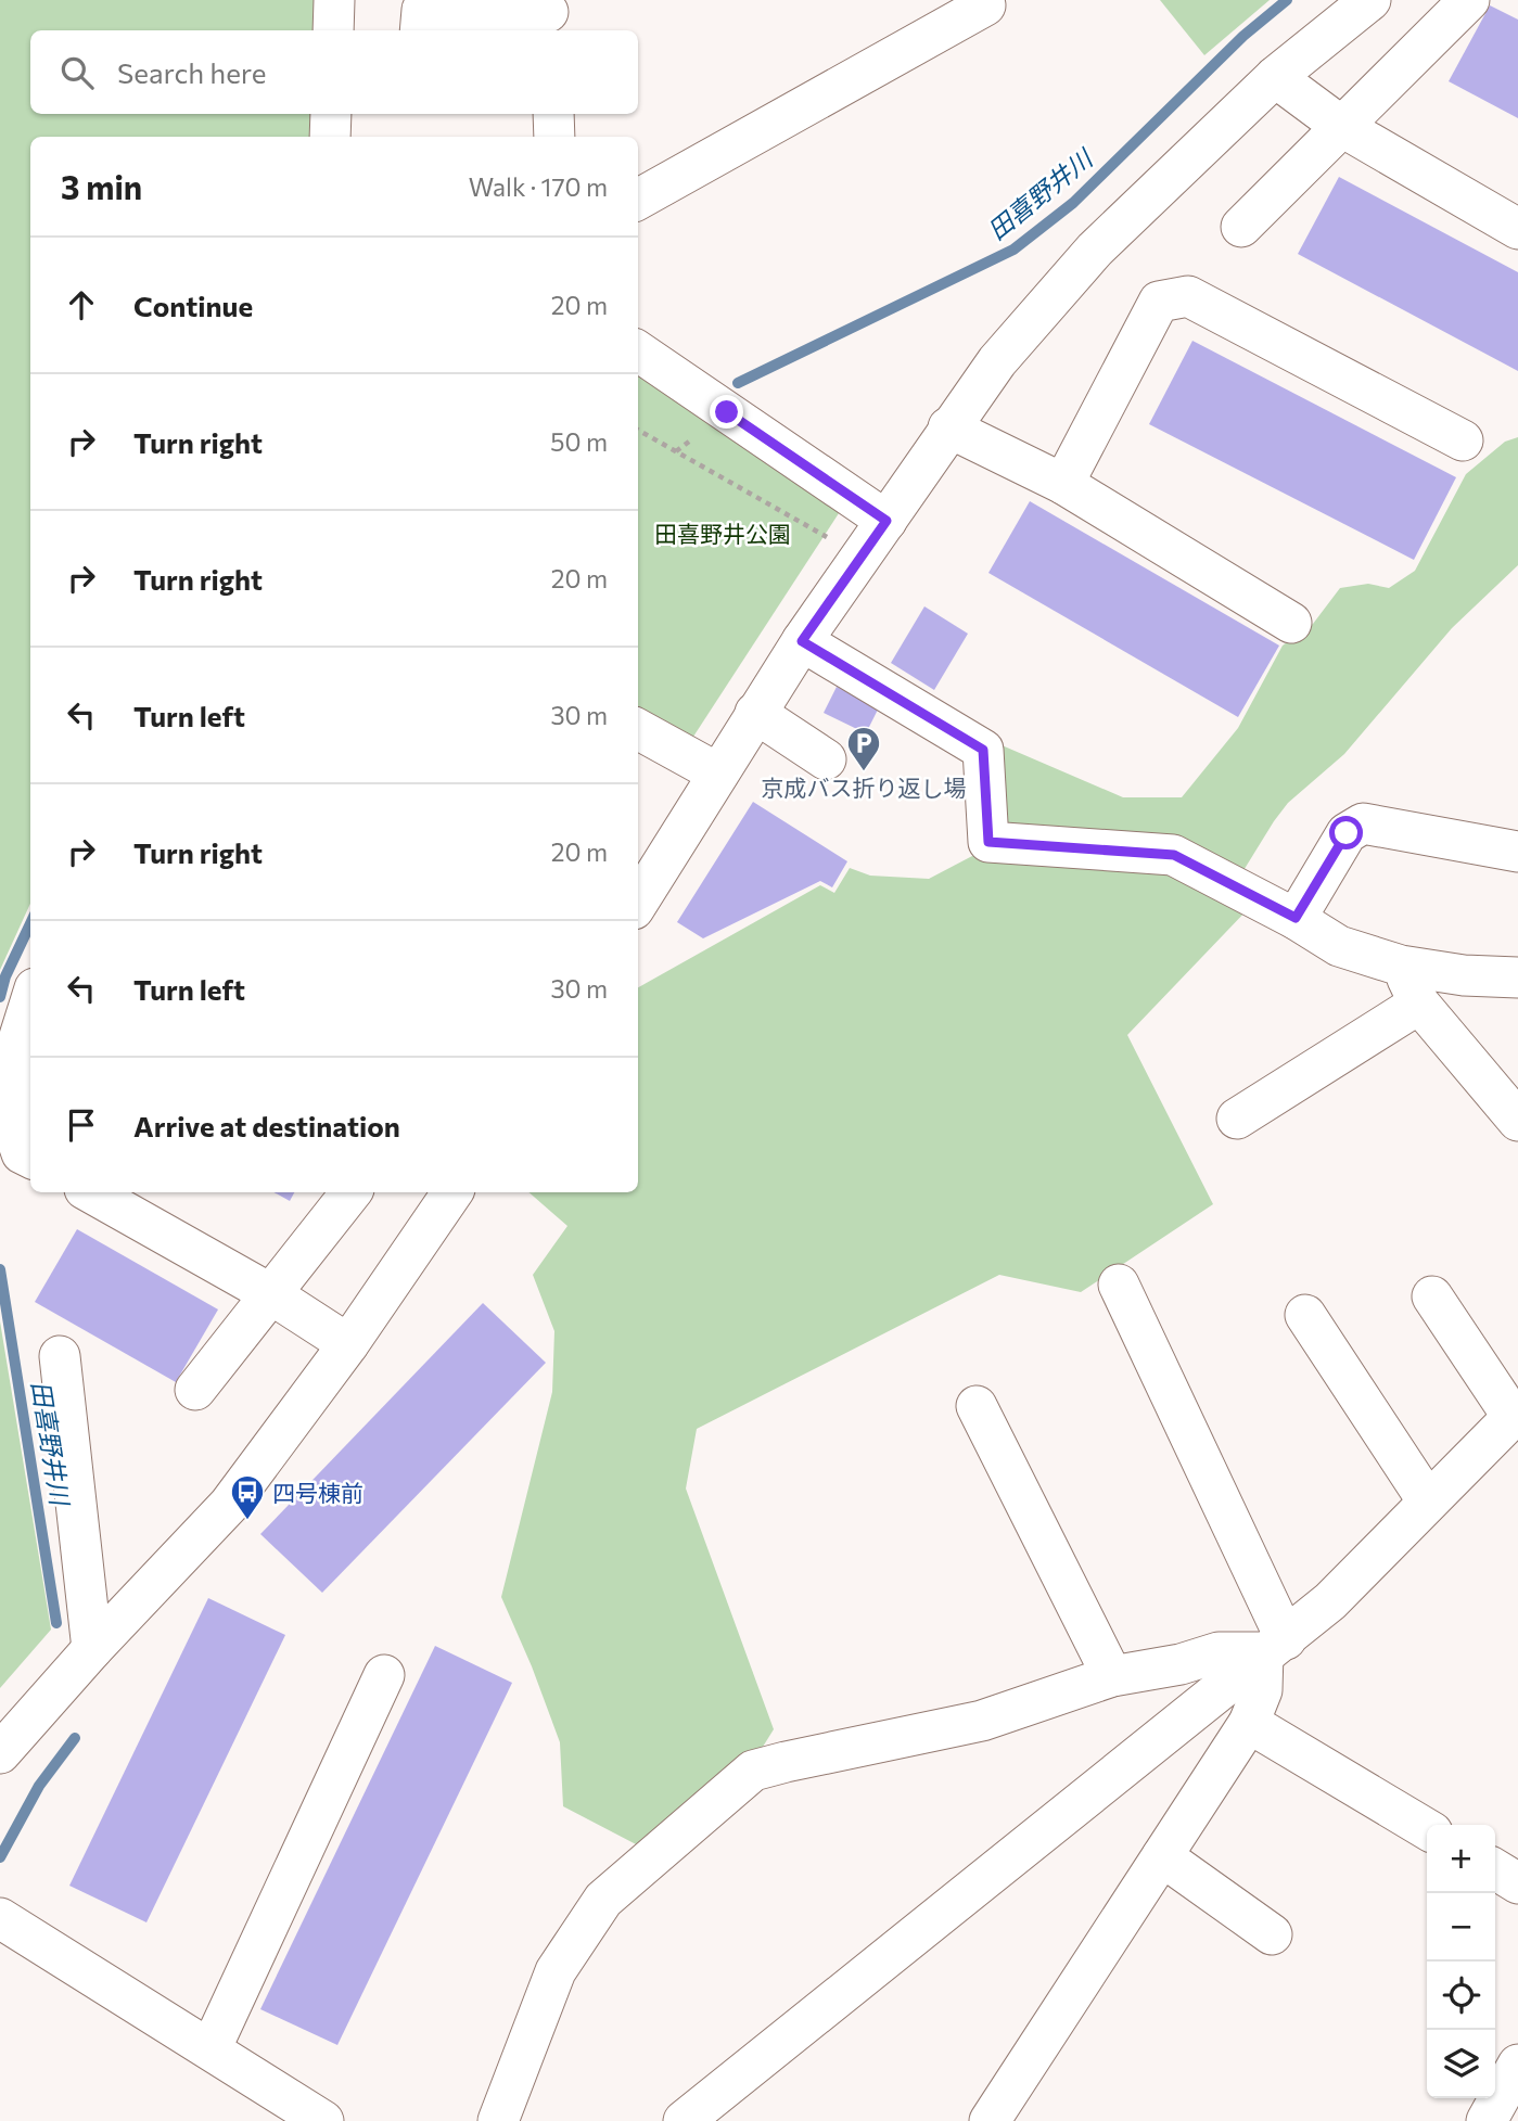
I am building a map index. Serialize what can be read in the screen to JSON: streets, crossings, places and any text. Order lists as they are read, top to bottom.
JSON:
{
  "water": ["田喜野井川"],
  "parks": ["田喜野井公園"],
  "places": {
    "parking": ["京成バス折り返し場"],
    "bus stop": ["四号棟前"]
  },
  "page": {
    "search": "Search here",
    "heading": ["3 min", "Walk · 170 m"],
    "list": [
      ["Continue", "20 m"],
      ["Turn right", "50 m"],
      ["Turn right", "20 m"],
      ["Turn left", "30 m"],
      ["Turn right", "20 m"],
      ["Turn left", "30 m"],
      "Arrive at destination"
    ],
    "map_buttons": ["+", "−"]
  }
}
